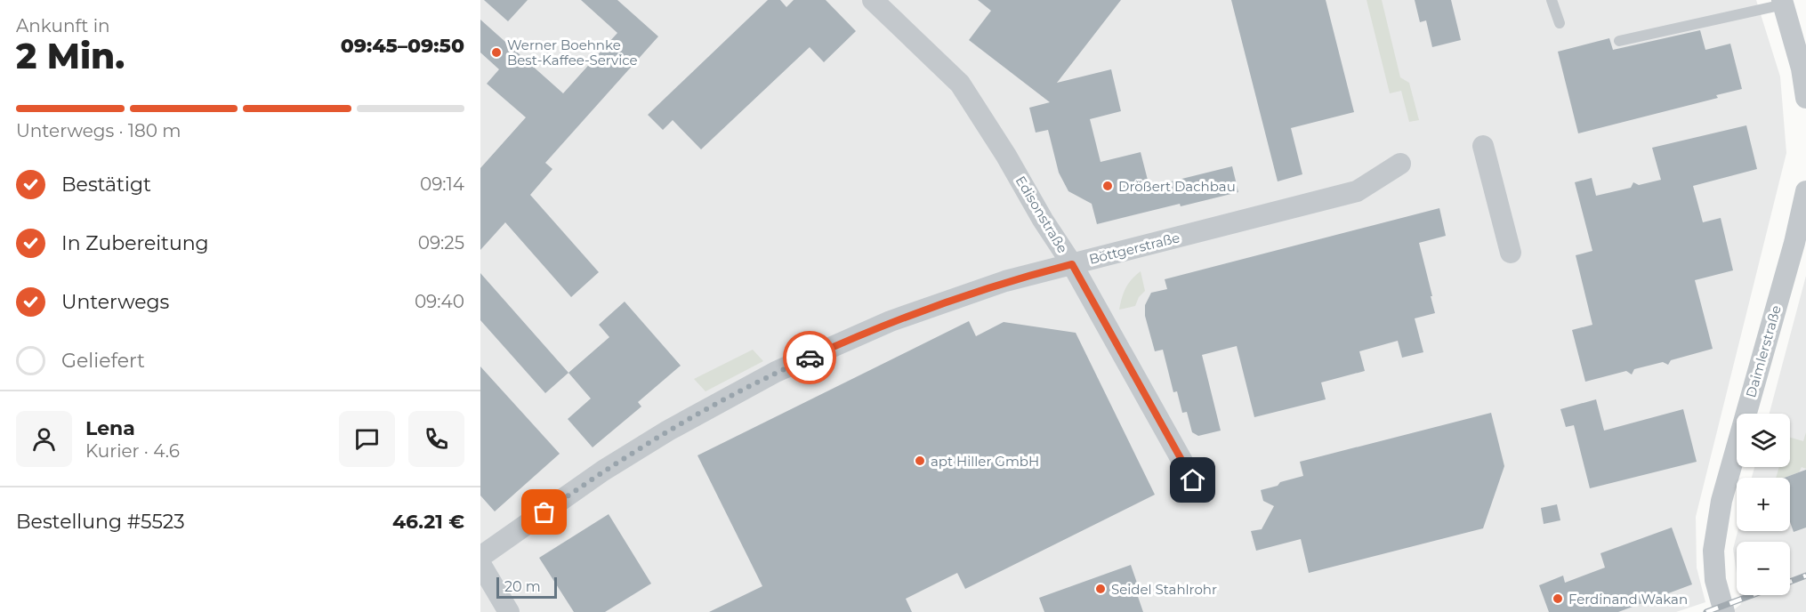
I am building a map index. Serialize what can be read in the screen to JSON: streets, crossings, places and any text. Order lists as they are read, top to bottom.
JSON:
{
  "streets": {
    "street": ["Edisonstraße", "Böttgerstraße", "Daimlerstraße"]
  },
  "crossings": [
    ["Edisonstraße", "Böttgerstraße"]
  ],
  "places": [
    "Werner Boehnke Best-Kaffee-Service",
    "Drößert Dachbau",
    "apt Hiller GmbH",
    "Seidel Stahlrohr",
    "Ferdinand Wakan"
  ],
  "scale_bar": "20 m",
  "page": {
    "heading": ["2 Min.", "Ankunft in", "09:45–09:50"],
    "panel": [
      "Lena",
      "Kurier · 4.6",
      "Bestellung #5523",
      "46.21 €"
    ],
    "bar": "Unterwegs · 180 m",
    "list": [
      ["Bestätigt", "09:14"],
      ["In Zubereitung", "09:25"],
      ["Unterwegs", "09:40"],
      "Geliefert"
    ],
    "map_buttons": ["+", "−"],
    "scale": "20 m"
  }
}
